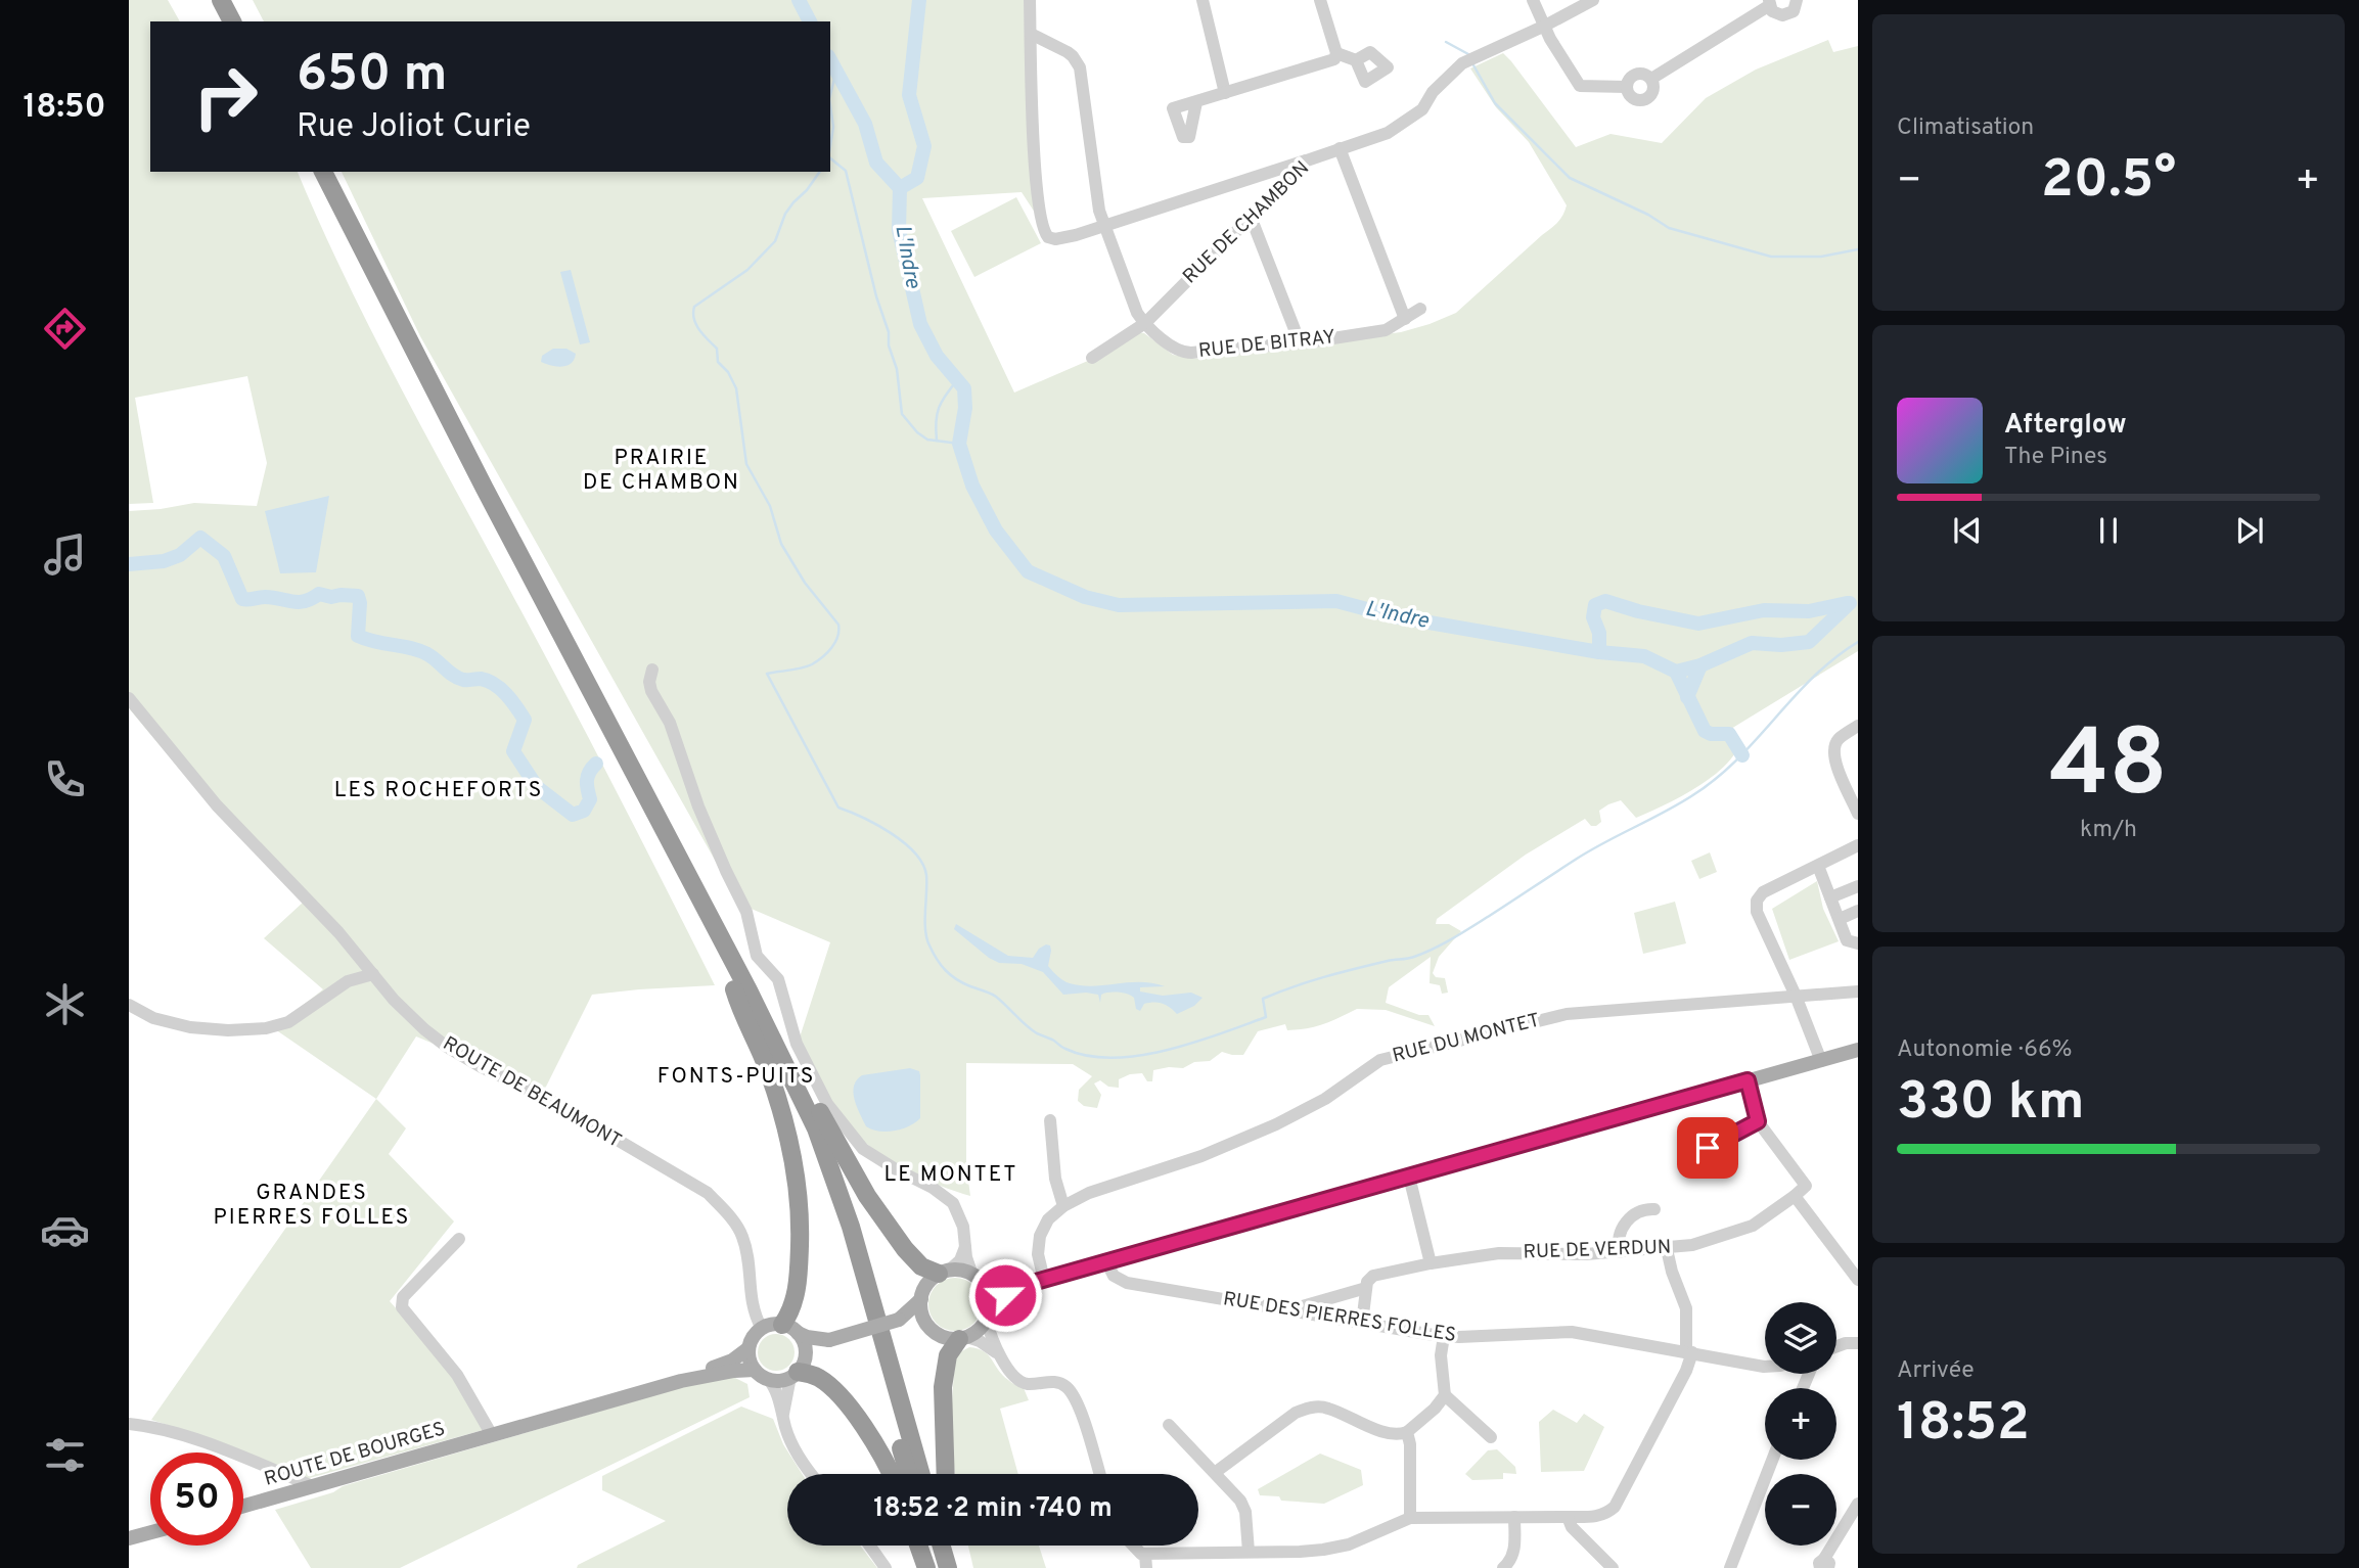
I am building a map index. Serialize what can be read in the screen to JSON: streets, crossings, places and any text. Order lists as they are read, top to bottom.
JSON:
{
  "streets": {
    "main road": ["ROUTE DE BOURGES"],
    "street": [
      "RUE DE CHAMBON",
      "RUE DE BITRAY",
      "RUE DU MONTET",
      "ROUTE DE BEAUMONT",
      "RUE DE VERDUN",
      "RUE DES PIERRES FOLLES"
    ]
  },
  "crossings": [
    ["RUE DE CHAMBON", "RUE DE BITRAY"],
    ["RUE DE VERDUN", "RUE DES PIERRES FOLLES"]
  ],
  "districts": [
    "PRAIRIE DE CHAMBON",
    "LES ROCHEFORTS",
    "FONTS-PUITS",
    "LE MONTET",
    "GRANDES PIERRES FOLLES"
  ],
  "water": ["L'Indre"],
  "page": {
    "tabs": "18:50",
    "tile": [
      "Climatisation",
      ["48", "km/h"],
      ["Autonomie · 66%", "330 km"],
      ["Arrivée", "18:52"]
    ],
    "turn": ["650 m", "Rue Joliot Curie"],
    "heat": ["−", "20.5°", "+"],
    "song": ["Afterglow", "The Pines"],
    "map_buttons": ["+", "−"],
    "limit": "50",
    "trip": "18:52 · 2 min · 740 m"
  }
}
